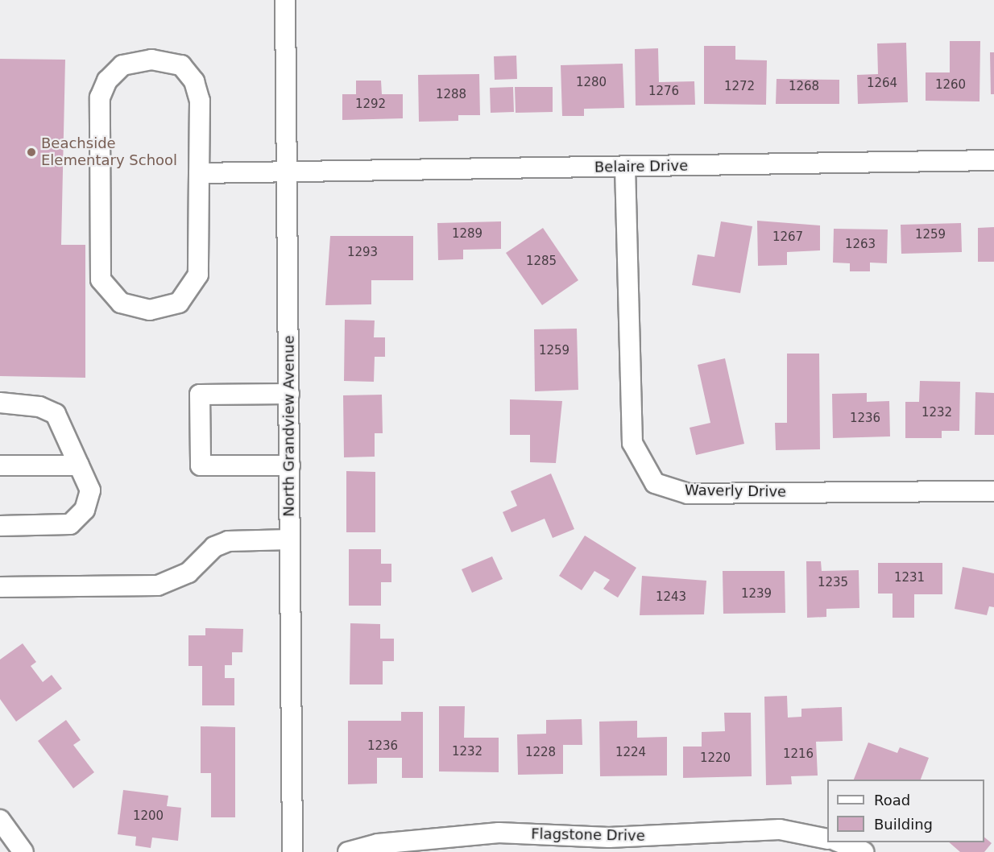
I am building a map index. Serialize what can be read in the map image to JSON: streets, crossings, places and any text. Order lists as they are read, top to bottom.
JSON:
{
  "streets": {
    "street": [
      "Belaire Drive",
      "North Grandview Avenue",
      "Waverly Drive",
      "Flagstone Drive"
    ]
  },
  "crossings": [
    ["Belaire Drive", "North Grandview Avenue"],
    ["Belaire Drive", "Waverly Drive"]
  ],
  "places": ["Beachside Elementary School"],
  "house_numbers": [
    "1280",
    "1264",
    "1260",
    "1272",
    "1268",
    "1276",
    "1288",
    "1292",
    "1289",
    "1259",
    "1267",
    "1263",
    "1293",
    "1285",
    "1259",
    "1232",
    "1236",
    "1231",
    "1235",
    "1239",
    "1243",
    "1236",
    "1232",
    "1228",
    "1224",
    "1216",
    "1220",
    "1200"
  ],
  "legend": ["Road", "Building"]
}
